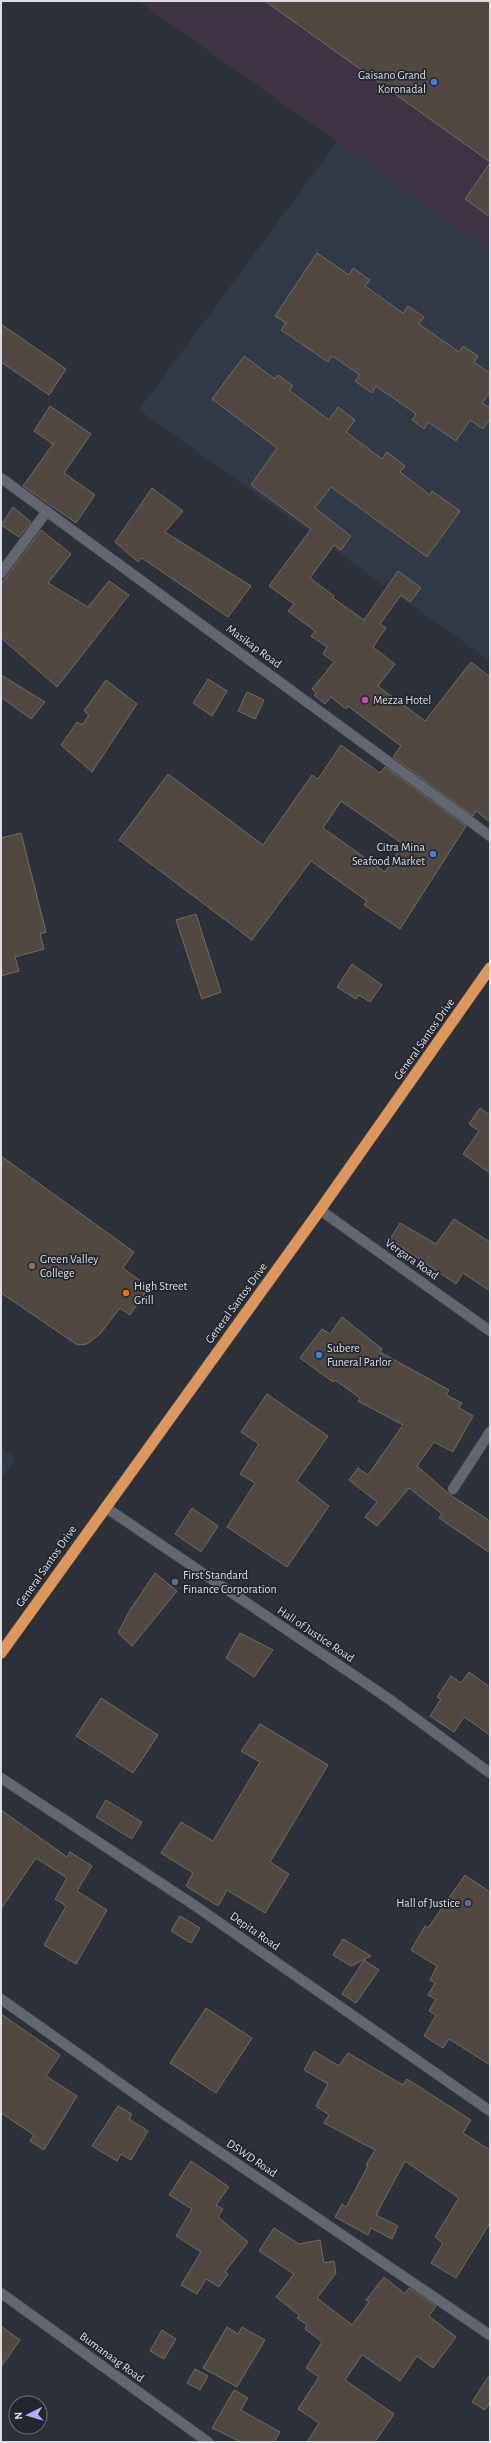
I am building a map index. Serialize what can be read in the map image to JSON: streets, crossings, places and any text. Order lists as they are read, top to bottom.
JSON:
{
  "streets": {
    "highway": ["General Santos Drive"],
    "street": [
      "Masikap Road",
      "Vergara Road",
      "Hall of Justice Road",
      "Depita Road",
      "DSWD Road",
      "Bumanaag Road"
    ]
  },
  "crossings": [
    ["General Santos Drive", "Vergara Road"],
    ["General Santos Drive", "Hall of Justice Road"]
  ],
  "places": [
    "Gaisano Grand Koronadal",
    "Mezza Hotel",
    "Citra Mina Seafood Market",
    "Green Valley College",
    "High Street Grill",
    "Subere Funeral Parlor",
    "First Standard Finance Corporation",
    "Hall of Justice"
  ],
  "north": "left"
}
